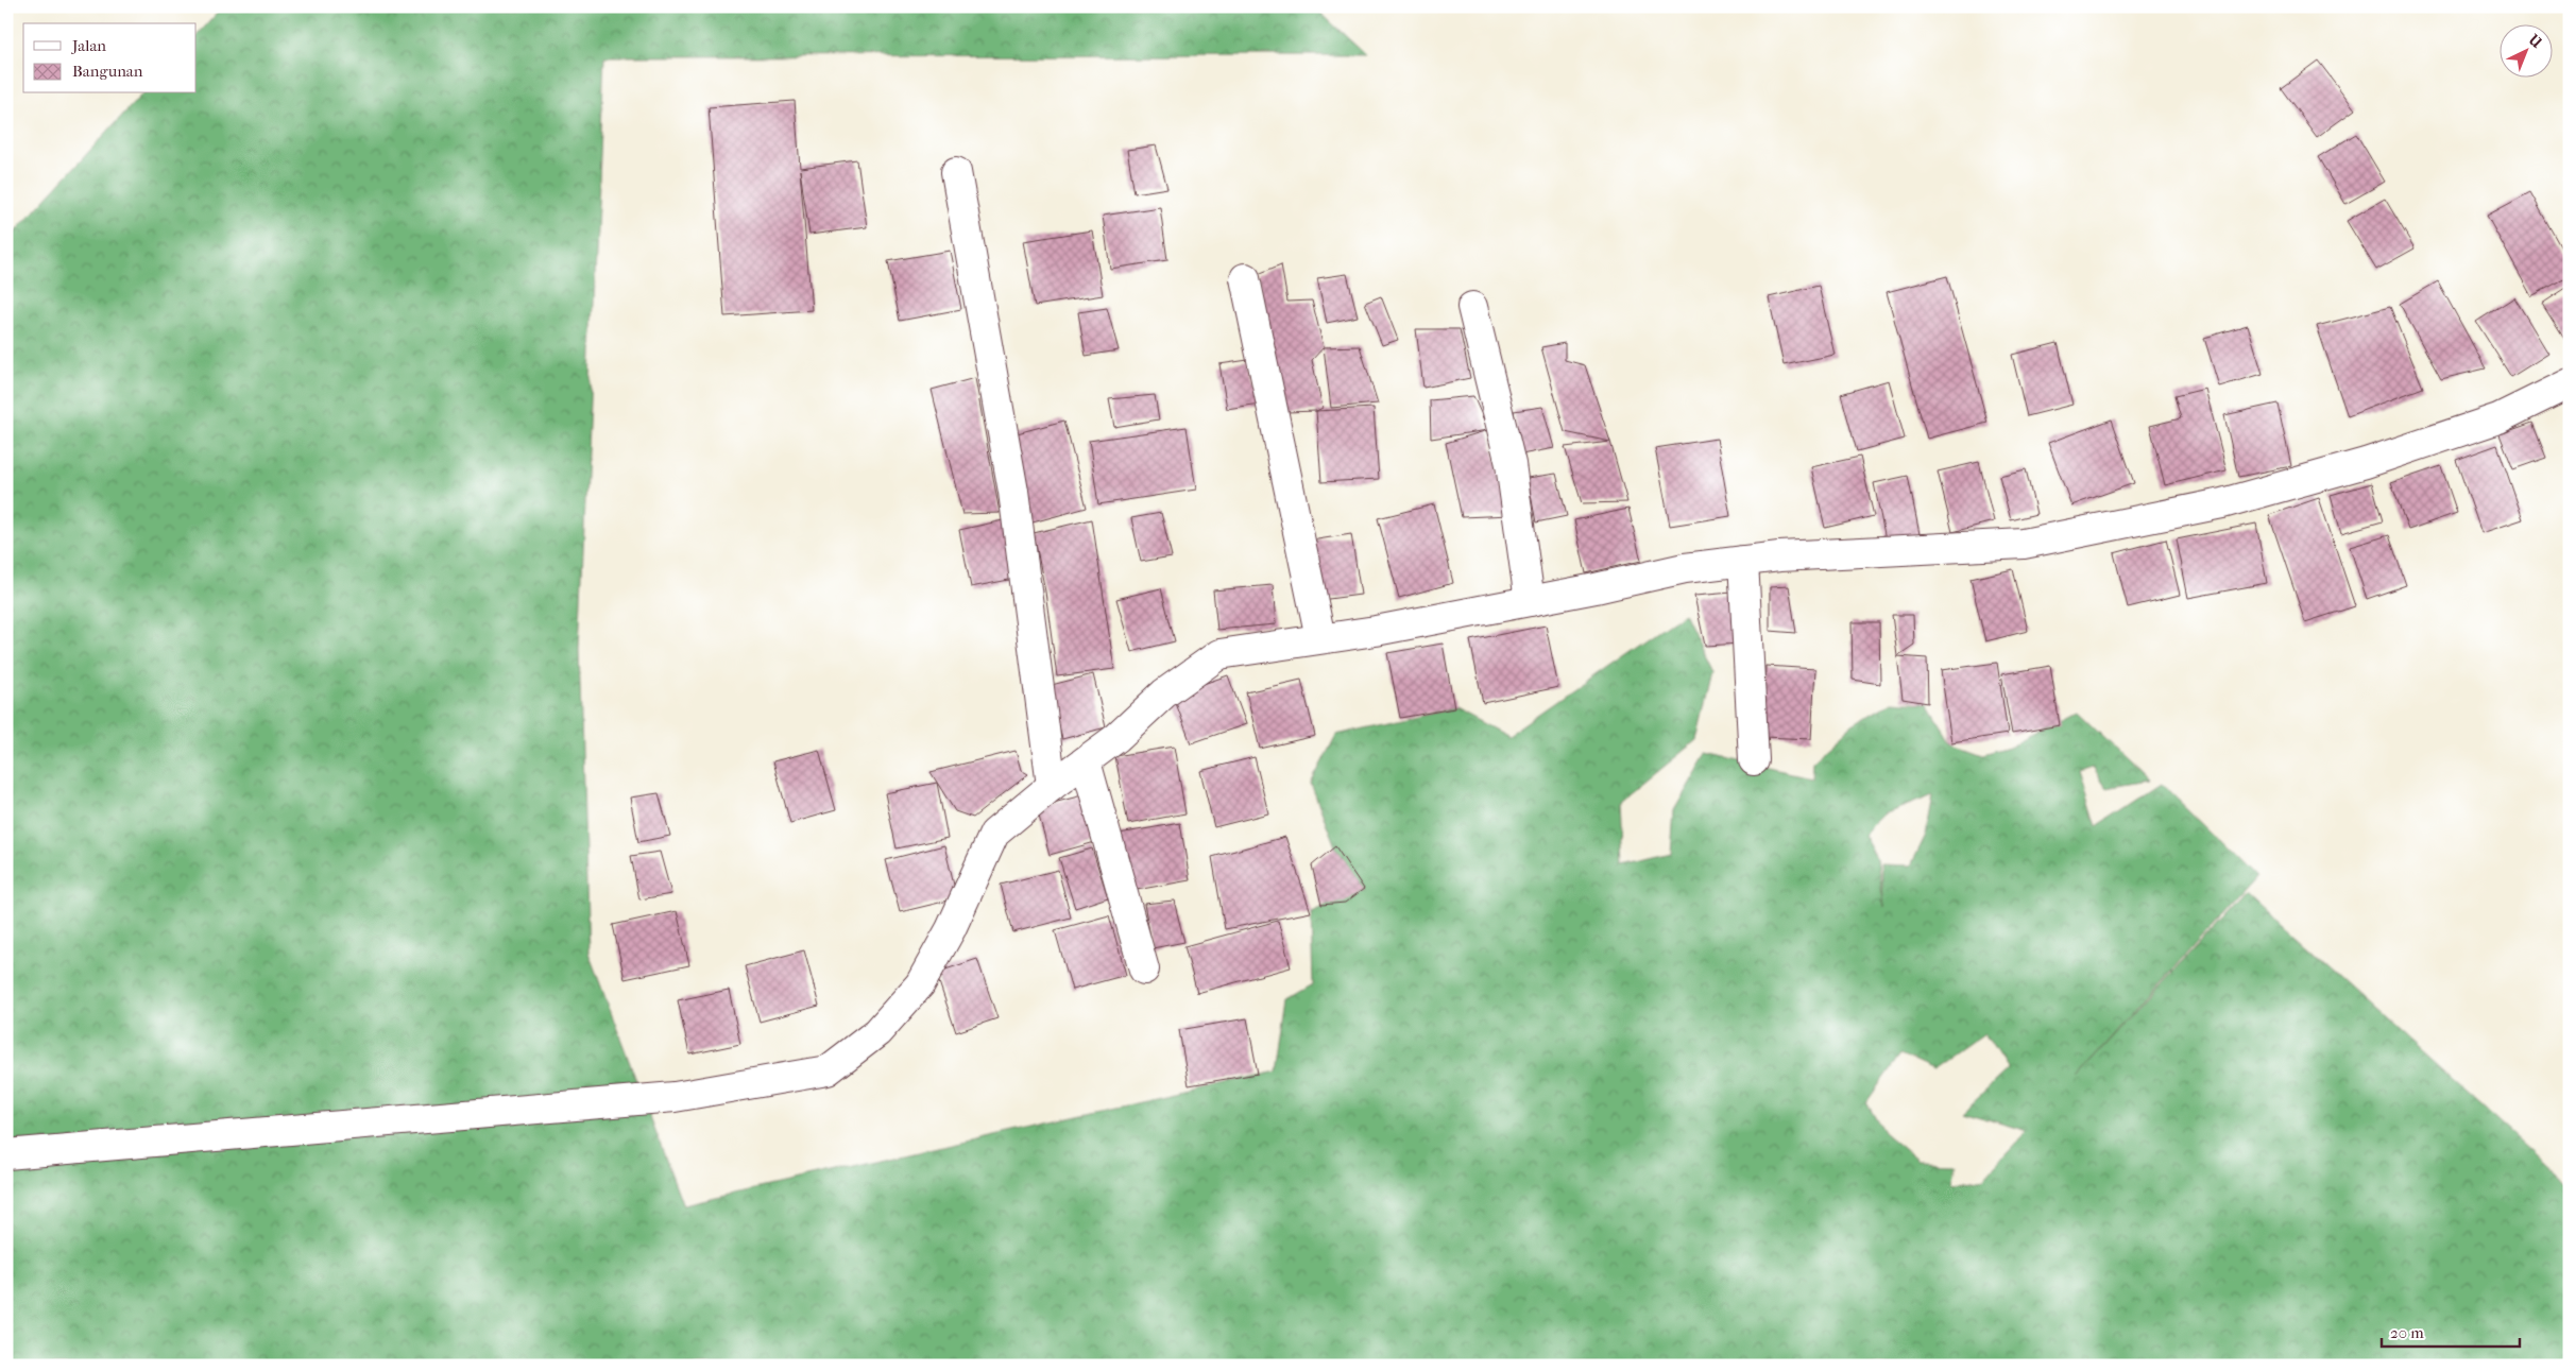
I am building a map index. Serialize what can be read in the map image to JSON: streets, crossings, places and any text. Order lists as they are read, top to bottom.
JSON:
{
  "legend": ["Jalan", "Bangunan"],
  "scale_bar": "20 m",
  "north": "top right"
}
